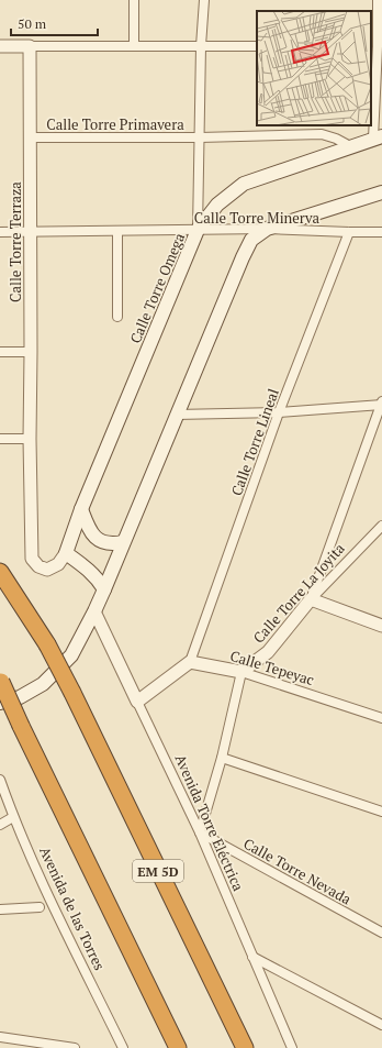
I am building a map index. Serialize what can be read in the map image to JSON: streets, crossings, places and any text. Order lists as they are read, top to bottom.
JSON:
{
  "streets": {
    "highway": ["EM 5D"],
    "main road": ["Calle Torre Omega"],
    "street": [
      "Calle Torre Primavera",
      "Calle Torre Minerva",
      "Calle Torre Terraza",
      "Calle Torre Lineal",
      "Calle Torre La Joyita",
      "Calle Tepeyac",
      "Avenida Torre Eléctrica",
      "Calle Torre Nevada",
      "Avenida de las Torres"
    ]
  },
  "crossings": [
    ["Calle Torre Primavera", "Calle Torre Minerva"],
    ["Calle Torre Primavera", "Calle Torre Terraza"],
    ["Calle Torre Primavera", "Calle Torre Omega"],
    ["Calle Torre Minerva", "Calle Torre Terraza"],
    ["Calle Torre Minerva", "Calle Torre Omega"],
    ["Calle Torre Minerva", "Calle Torre Lineal"],
    ["Calle Torre Terraza", "Calle Torre Omega"],
    ["Calle Torre Lineal", "Calle Tepeyac"],
    ["Calle Torre La Joyita", "Calle Tepeyac"],
    ["Avenida Torre Eléctrica", "Calle Torre Nevada"]
  ],
  "scale_bar": "50 m"
}
